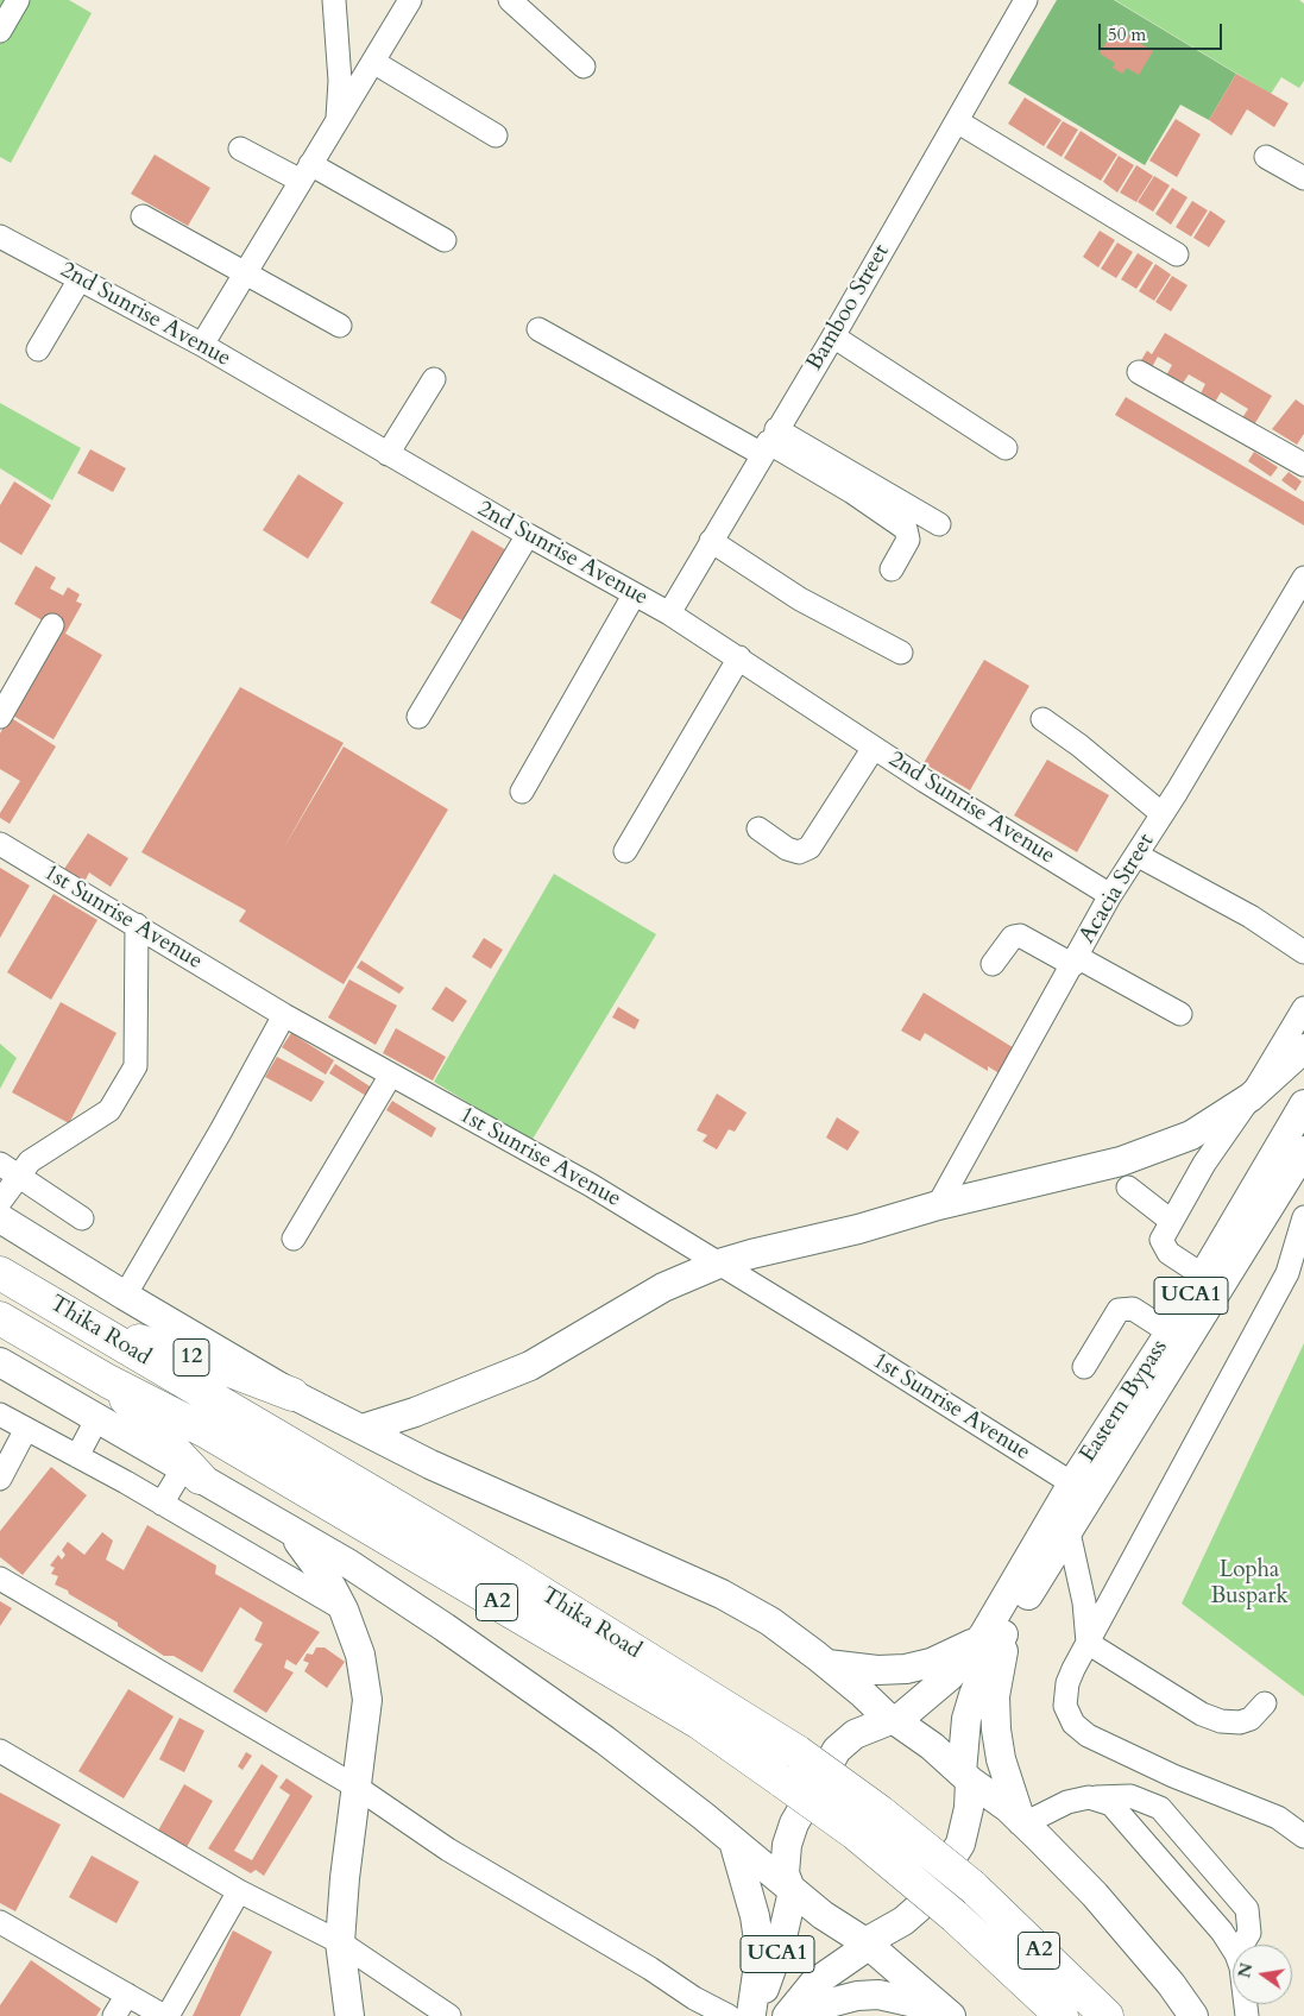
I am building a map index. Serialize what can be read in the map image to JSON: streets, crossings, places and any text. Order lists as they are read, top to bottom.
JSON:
{
  "streets": {
    "highway": ["Thika Road", "12", "A2"],
    "main road": ["UCA1", "Eastern Bypass"],
    "street": [
      "Bamboo Street",
      "2nd Sunrise Avenue",
      "Acacia Street",
      "1st Sunrise Avenue"
    ]
  },
  "crossings": [
    ["Bamboo Street", "2nd Sunrise Avenue"],
    ["2nd Sunrise Avenue", "Acacia Street"],
    ["1st Sunrise Avenue", "UCA1"],
    ["1st Sunrise Avenue", "Eastern Bypass"],
    ["UCA1", "Thika Road"],
    ["UCA1", "Eastern Bypass"],
    ["Thika Road", "12"]
  ],
  "parks": ["Lopha Buspark"],
  "scale_bar": "50 m",
  "north": "left"
}
